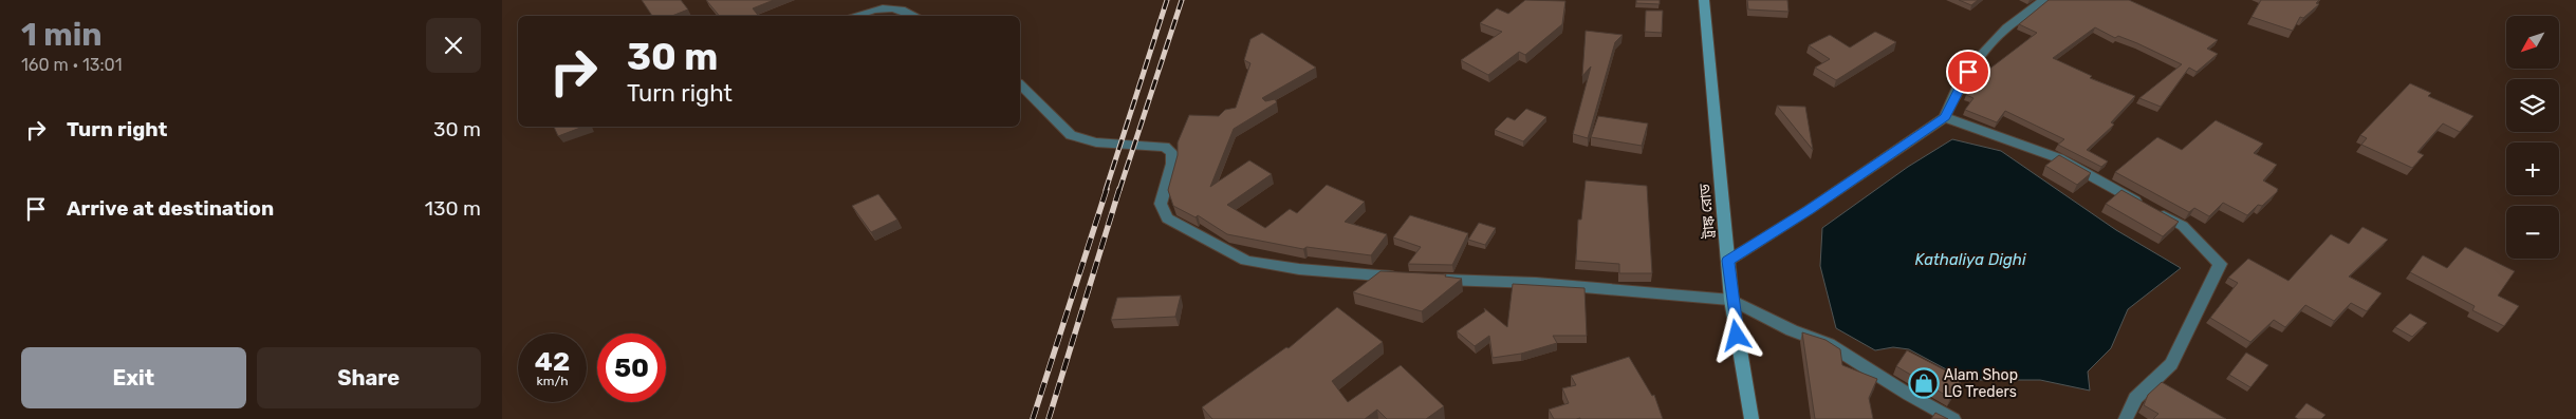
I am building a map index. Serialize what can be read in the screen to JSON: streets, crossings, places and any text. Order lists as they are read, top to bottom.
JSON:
{
  "streets": {
    "main road": ["ট্রাঙ্ক রোড"]
  },
  "water": ["Kathaliya Dighi"],
  "places": {
    "shop": ["Alam Shop LG Treders"]
  },
  "north": "bottom left",
  "page": {
    "heading": ["1 min", "160 m · 13:01"],
    "map_buttons": ["+", "−"],
    "turn": ["30 m", "Turn right"],
    "list": [
      {
        "name": "Turn right",
        "value": "30 m"
      },
      {
        "name": "Arrive at destination",
        "value": "130 m"
      }
    ],
    "speed": "42 km/h",
    "limit": "50",
    "buttons": ["Exit", "Share"]
  }
}
